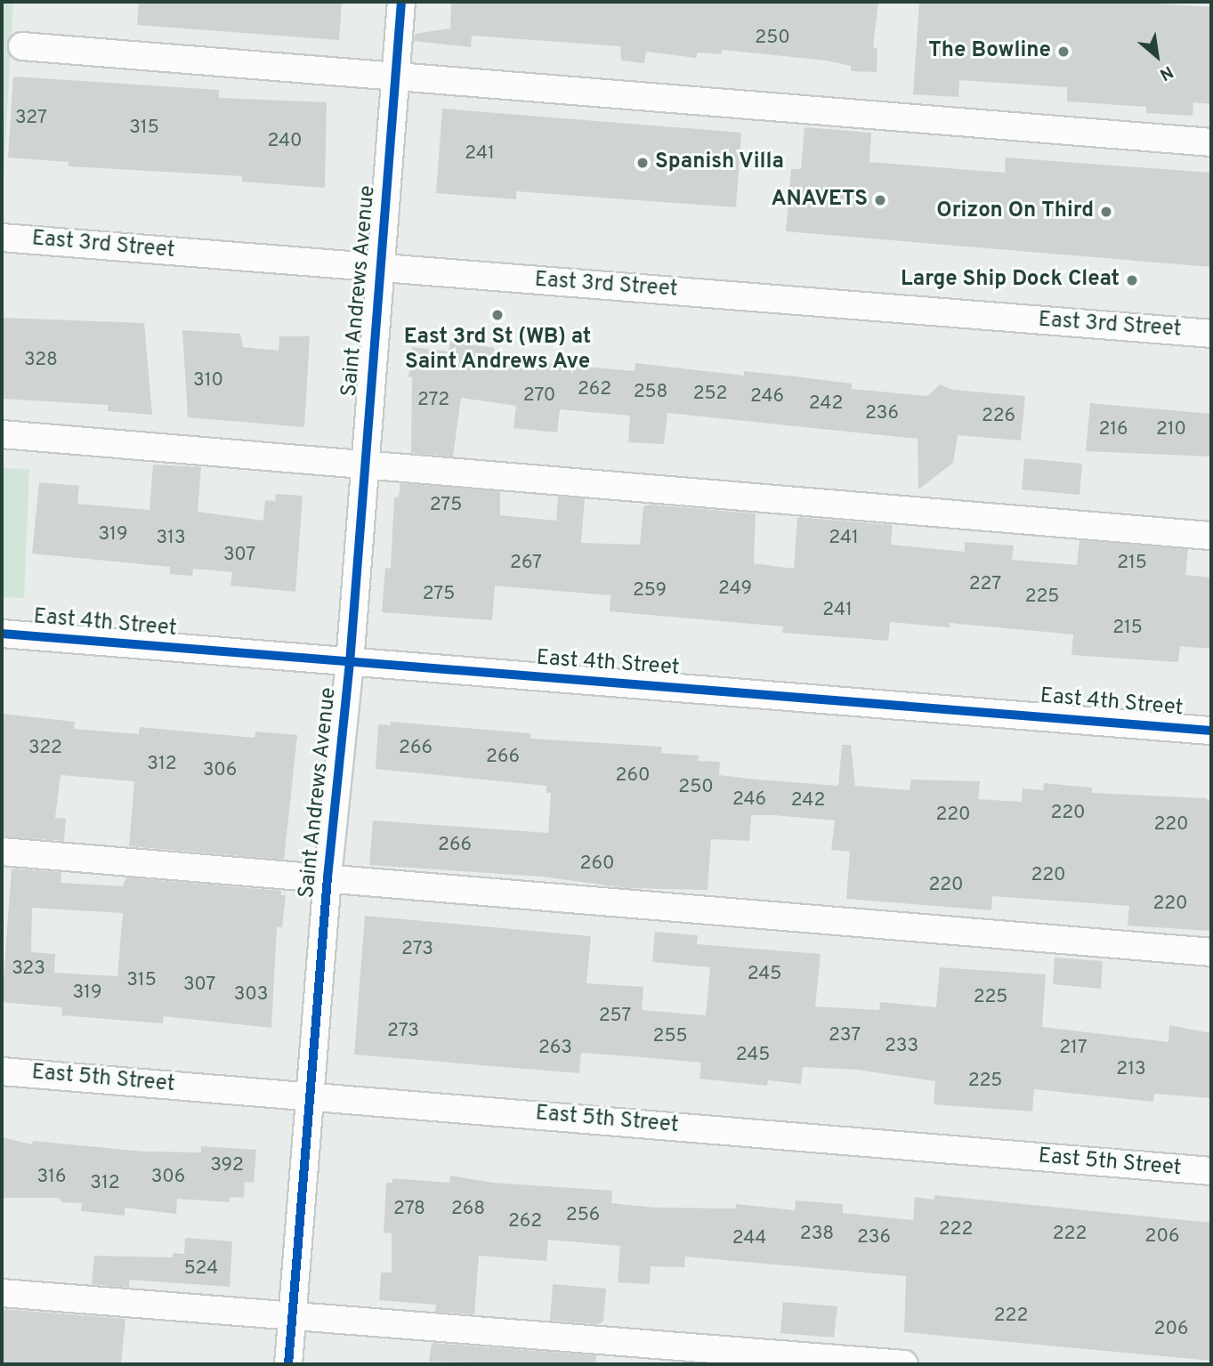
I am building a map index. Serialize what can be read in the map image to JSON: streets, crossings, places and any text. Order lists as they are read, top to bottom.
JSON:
{
  "streets": {
    "street": [
      "East 3rd Street",
      "Saint Andrews Avenue",
      "East 4th Street",
      "East 5th Street"
    ]
  },
  "crossings": [
    ["East 3rd Street", "Saint Andrews Avenue"],
    ["Saint Andrews Avenue", "East 4th Street"],
    ["Saint Andrews Avenue", "East 5th Street"]
  ],
  "places": [
    "The Bowline",
    "Spanish Villa",
    "ANAVETS",
    "Orizon On Third",
    "Large Ship Dock Cleat",
    "East 3rd St (WB) at Saint Andrews Ave"
  ],
  "house_numbers": [
    "250",
    "327",
    "315",
    "240",
    "241",
    "328",
    "310",
    "262",
    "258",
    "252",
    "270",
    "246",
    "272",
    "242",
    "236",
    "226",
    "216",
    "210",
    "275",
    "319",
    "313",
    "241",
    "307",
    "267",
    "215",
    "227",
    "249",
    "259",
    "275",
    "225",
    "241",
    "215",
    "322",
    "266",
    "266",
    "312",
    "306",
    "260",
    "250",
    "246",
    "242",
    "220",
    "220",
    "220",
    "266",
    "260",
    "220",
    "220",
    "220",
    "273",
    "323",
    "245",
    "315",
    "307",
    "319",
    "303",
    "225",
    "257",
    "273",
    "237",
    "255",
    "233",
    "263",
    "217",
    "245",
    "213",
    "225",
    "392",
    "316",
    "306",
    "312",
    "278",
    "268",
    "256",
    "262",
    "222",
    "238",
    "222",
    "206",
    "236",
    "244",
    "524",
    "222",
    "206"
  ],
  "north": "bottom right"
}
